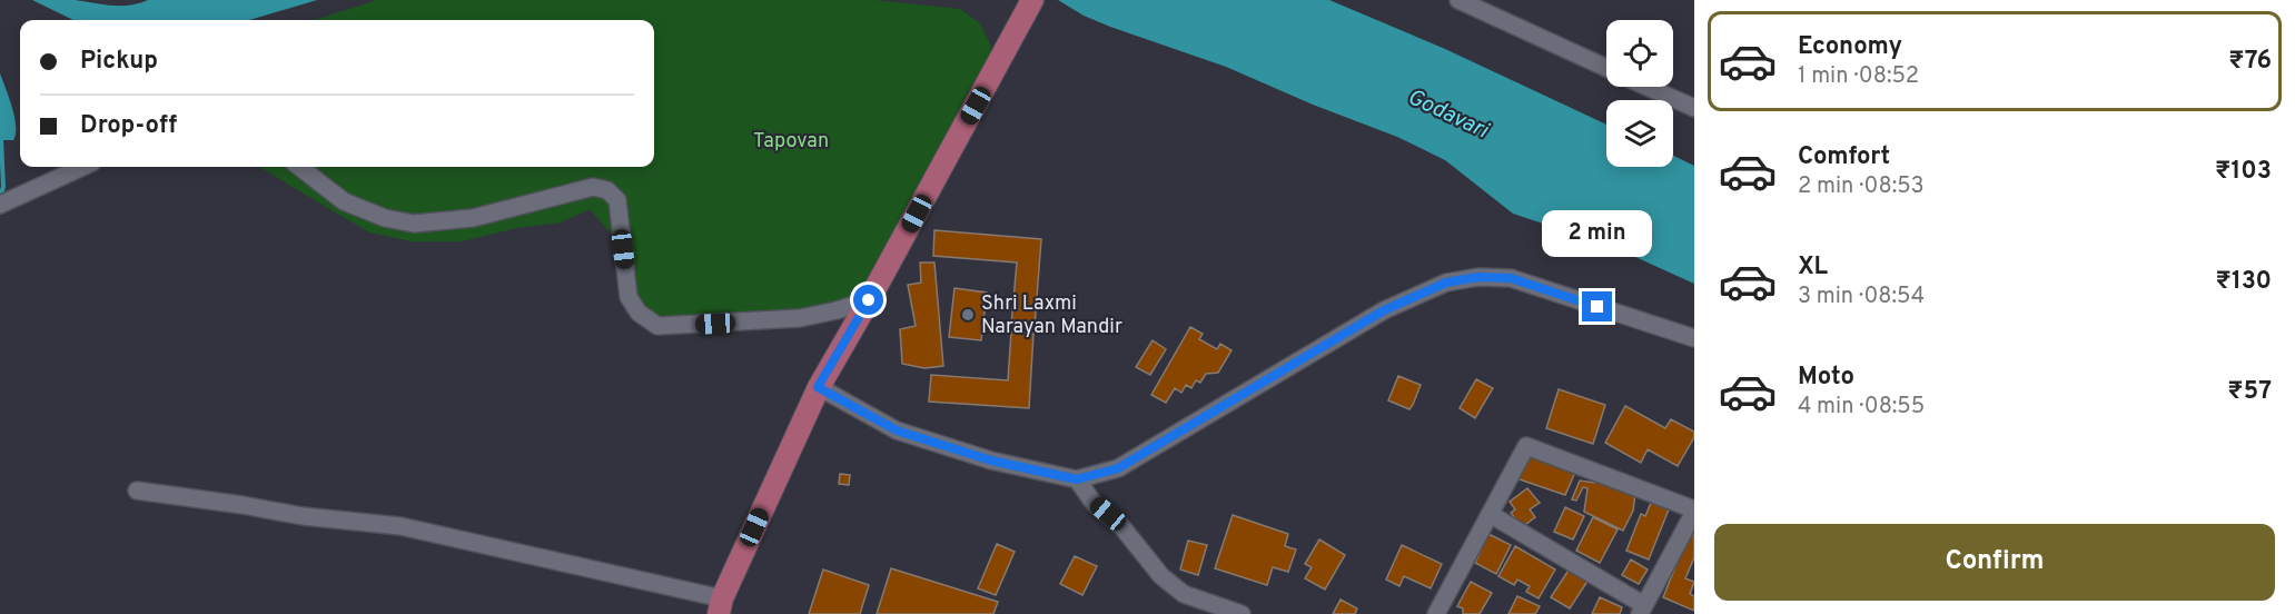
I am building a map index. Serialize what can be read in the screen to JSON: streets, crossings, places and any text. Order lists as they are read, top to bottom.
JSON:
{
  "water": ["Godavari"],
  "parks": ["Tapovan"],
  "places": ["Shri Laxmi Narayan Mandir"],
  "page": {
    "list": [
      {
        "name": "Economy",
        "note": "1 min · 08:52",
        "value": "₹76"
      },
      {
        "name": "Comfort",
        "note": "2 min · 08:53",
        "value": "₹103"
      },
      {
        "name": "XL",
        "note": "3 min · 08:54",
        "value": "₹130"
      },
      {
        "name": "Moto",
        "note": "4 min · 08:55",
        "value": "₹57"
      }
    ],
    "banner": ["Pickup", "Drop-off"],
    "bubble": "2 min",
    "buttons": "Confirm"
  }
}
